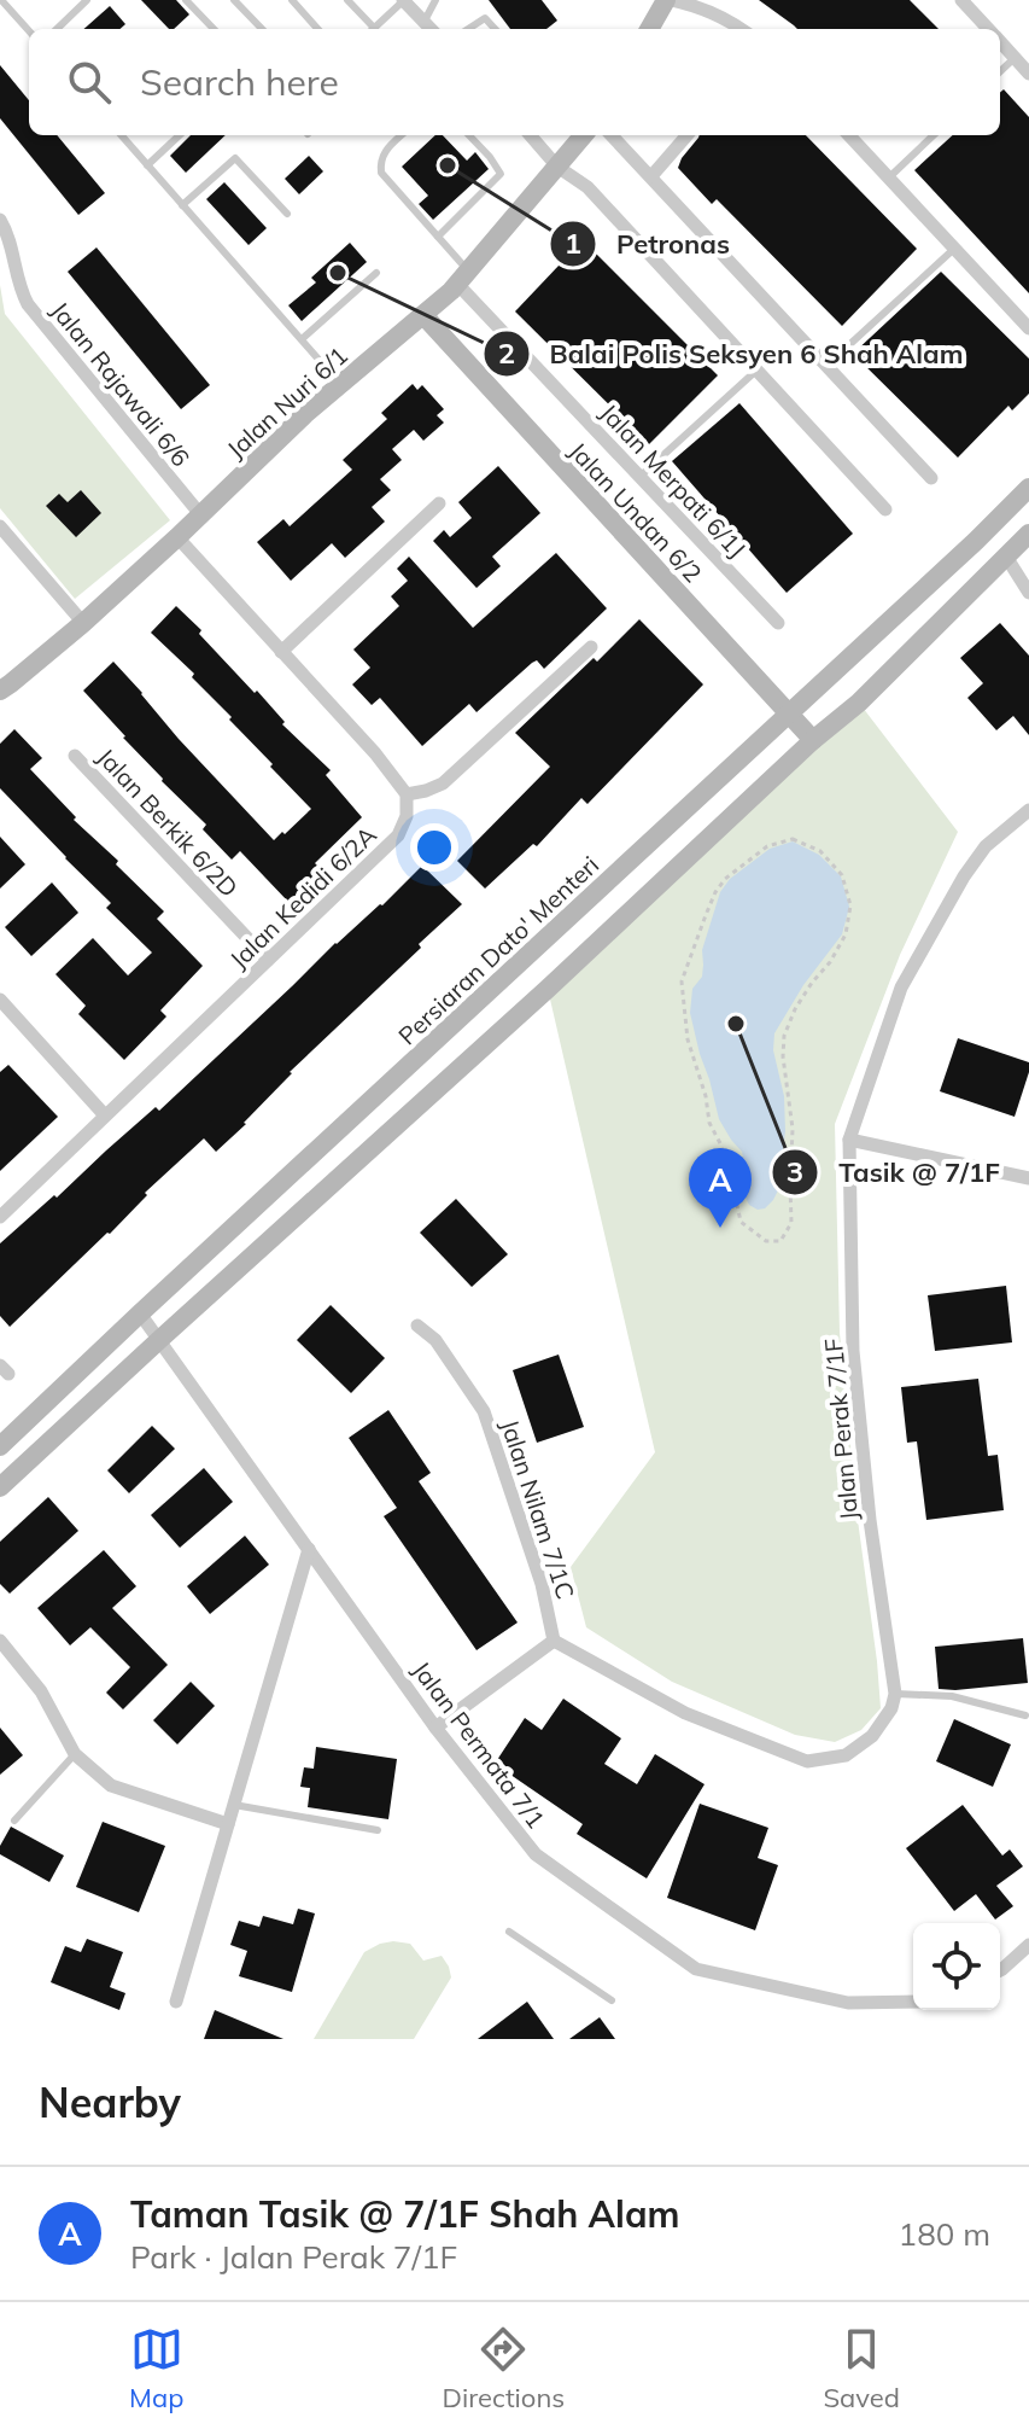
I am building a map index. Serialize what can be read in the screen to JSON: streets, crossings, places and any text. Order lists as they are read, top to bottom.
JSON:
{
  "streets": {
    "main road": ["Jalan Nuri 6/1", "Jalan Undan 6/2", "Persiaran Dato' Menteri"],
    "street": [
      "Jalan Rajawali 6/6",
      "Jalan Merpati 6/1J",
      "Jalan Berkik 6/2D",
      "Jalan Kedidi 6/2A",
      "Jalan Perak 7/1F",
      "Jalan Nilam 7/1C",
      "Jalan Permata 7/1"
    ]
  },
  "crossings": [
    ["Jalan Rajawali 6/6", "Jalan Nuri 6/1"],
    ["Jalan Nuri 6/1", "Jalan Merpati 6/1J"],
    ["Jalan Nuri 6/1", "Jalan Undan 6/2"],
    ["Jalan Undan 6/2", "Persiaran Dato' Menteri"],
    ["Jalan Berkik 6/2D", "Jalan Kedidi 6/2A"],
    ["Persiaran Dato' Menteri", "Jalan Permata 7/1"]
  ],
  "places": ["Petronas", "Balai Polis Seksyen 6 Shah Alam", "Tasik @ 7/1F"],
  "page": {
    "search": "Search here",
    "pins": "A",
    "heading": "Nearby",
    "list": [
      {
        "mark": "A",
        "name": "Taman Tasik @ 7/1F Shah Alam",
        "note": "Park · Jalan Perak 7/1F",
        "value": "180 m"
      }
    ],
    "nav": ["Map", "Directions", "Saved"]
  }
}
